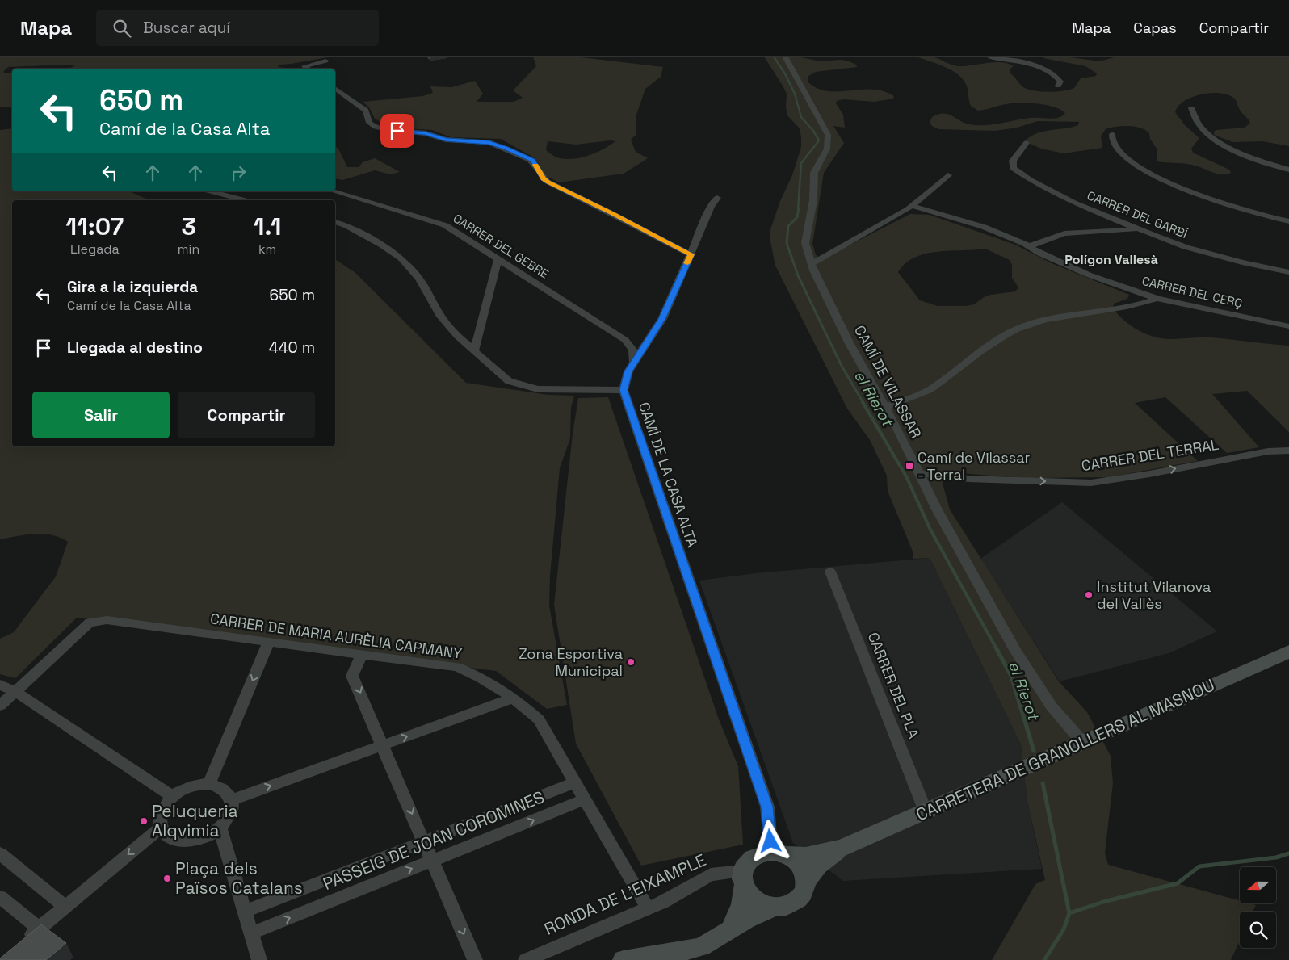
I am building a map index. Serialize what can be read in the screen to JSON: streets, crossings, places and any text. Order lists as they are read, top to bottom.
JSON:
{
  "streets": {
    "main road": ["CARRETERA DE GRANOLLERS AL MASNOU"],
    "street": [
      "CARRER DEL GARBÍ",
      "CARRER DEL GEBRE",
      "CARRER DEL CERÇ",
      "CAMÍ DE VILASSAR",
      "CARRER DEL TERRAL",
      "CAMÍ DE LA CASA ALTA",
      "CARRER DE MARIA AURÈLIA CAPMANY",
      "CARRER DEL PLA",
      "PASSEIG DE JOAN COROMINES",
      "RONDA DE L'EIXAMPLE"
    ]
  },
  "crossings": [
    ["CARRER DEL GEBRE", "CAMÍ DE LA CASA ALTA"],
    ["CAMÍ DE VILASSAR", "CARRER DEL TERRAL"],
    ["CAMÍ DE VILASSAR", "CARRETERA DE GRANOLLERS AL MASNOU"],
    ["CAMÍ DE LA CASA ALTA", "CARRETERA DE GRANOLLERS AL MASNOU"],
    ["CAMÍ DE LA CASA ALTA", "RONDA DE L'EIXAMPLE"],
    ["CARRER DE MARIA AURÈLIA CAPMANY", "PASSEIG DE JOAN COROMINES"],
    ["CARRER DE MARIA AURÈLIA CAPMANY", "RONDA DE L'EIXAMPLE"],
    ["CARRER DEL PLA", "CARRETERA DE GRANOLLERS AL MASNOU"],
    ["CARRETERA DE GRANOLLERS AL MASNOU", "RONDA DE L'EIXAMPLE"]
  ],
  "one_way": ["CARRER DEL TERRAL"],
  "districts": ["Polígon Vallesà"],
  "water": ["el Rierot"],
  "places": {
    "transit": ["Camí de Vilassar - Terral"],
    "other": [
      "Institut Vilanova del Vallès",
      "Zona Esportiva Municipal",
      "Peluqueria Alqvimia",
      "Plaça dels Països Catalans"
    ]
  },
  "north": "left",
  "page": {
    "header": "Mapa",
    "search": "Buscar aquí",
    "nav": ["Mapa", "Capas", "Compartir"],
    "turn": ["650 m", "Camí de la Casa Alta"],
    "eta": [
      "11:07",
      "Llegada",
      "3",
      "min",
      "1.1",
      "km"
    ],
    "list": [
      {
        "name": "Gira a la izquierda",
        "note": "Camí de la Casa Alta",
        "value": "650 m"
      },
      {
        "name": "Llegada al destino",
        "value": "440 m"
      }
    ],
    "buttons": ["Salir", "Compartir"]
  }
}
